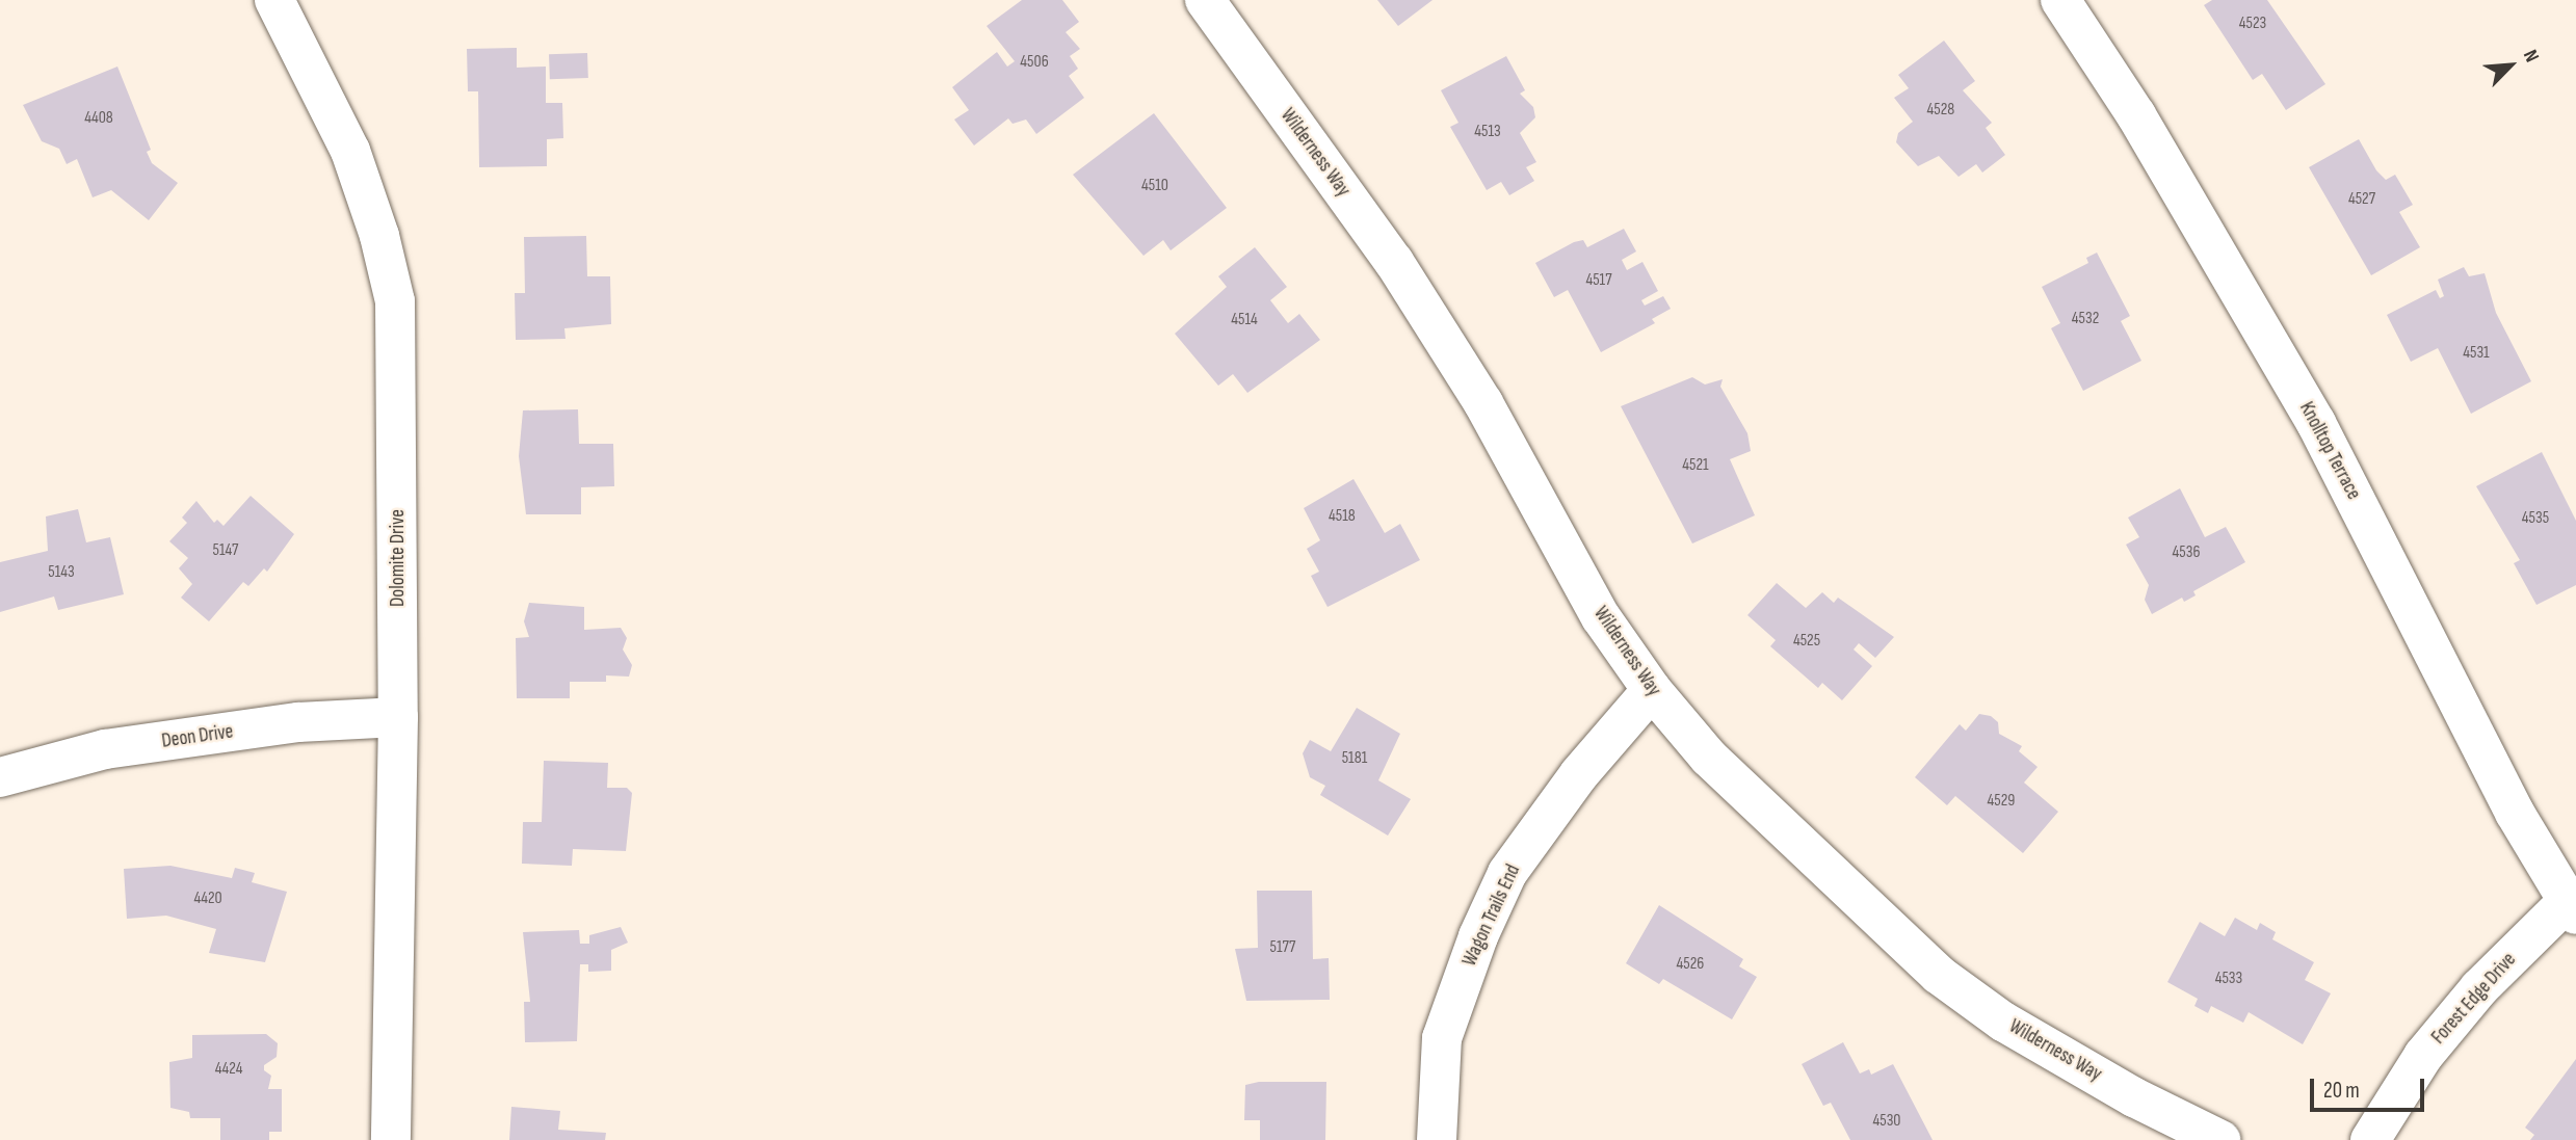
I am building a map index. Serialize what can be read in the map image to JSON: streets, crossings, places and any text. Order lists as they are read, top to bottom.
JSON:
{
  "streets": {
    "street": [
      "Wilderness Way",
      "Knolltop Terrace",
      "Dolomite Drive",
      "Deon Drive",
      "Wagon Trails End",
      "Forest Edge Drive"
    ]
  },
  "crossings": [
    ["Wilderness Way", "Wagon Trails End"],
    ["Knolltop Terrace", "Forest Edge Drive"],
    ["Dolomite Drive", "Deon Drive"]
  ],
  "house_numbers": [
    "4523",
    "4506",
    "4528",
    "4408",
    "4513",
    "4510",
    "4527",
    "4517",
    "4532",
    "4514",
    "4531",
    "4521",
    "4518",
    "4535",
    "5147",
    "4536",
    "5143",
    "4525",
    "5181",
    "4529",
    "4420",
    "5177",
    "4526",
    "4533",
    "4424",
    "4530"
  ],
  "scale_bar": "20 m",
  "north": "top right"
}
